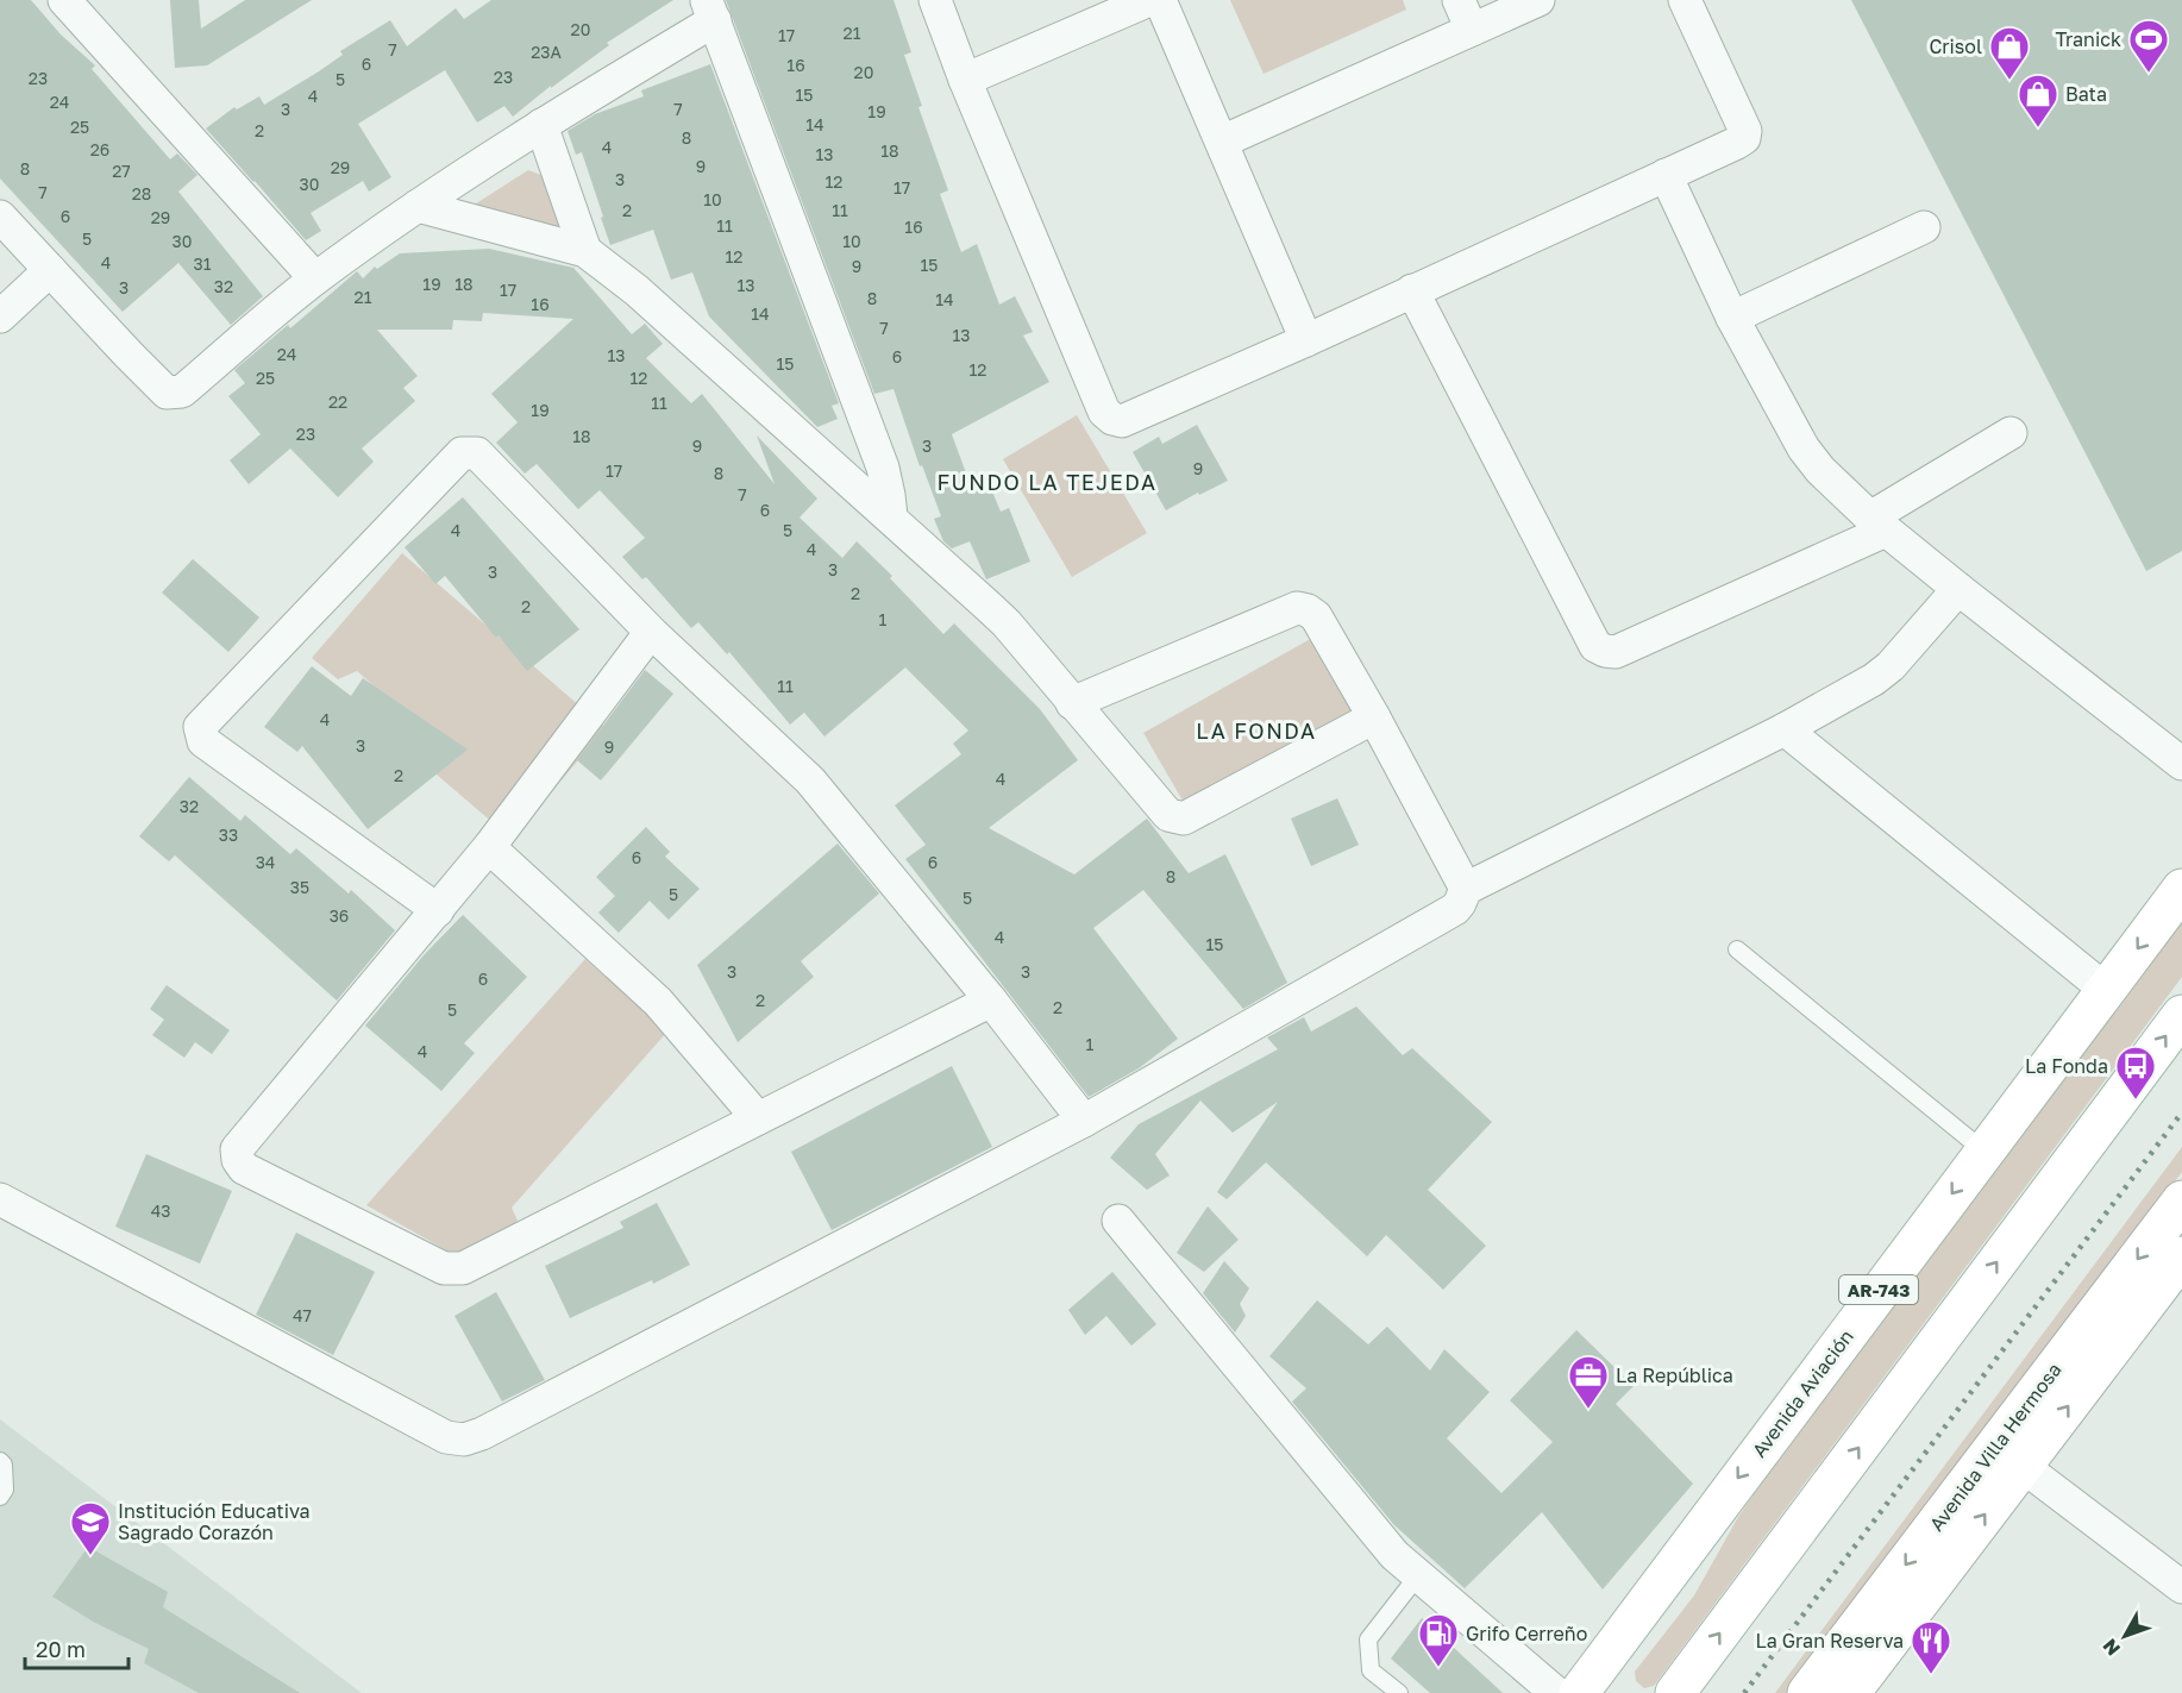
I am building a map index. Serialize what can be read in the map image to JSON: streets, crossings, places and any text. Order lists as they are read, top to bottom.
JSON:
{
  "streets": {
    "main road": ["AR-743", "Avenida Aviación", "Avenida Villa Hermosa"]
  },
  "districts": ["FUNDO LA TEJEDA", "LA FONDA"],
  "places": {
    "sports": ["Tranick"],
    "shop": ["Crisol", "Bata"],
    "bus stop": ["La Fonda"],
    "office": ["La República"],
    "school or university": ["Institución Educativa Sagrado Corazón"],
    "fuel station": ["Grifo Cerreño"],
    "restaurant": ["La Gran Reserva"]
  },
  "house_numbers": [
    "20",
    "21",
    "17",
    "7",
    "23A",
    "6",
    "16",
    "20",
    "23",
    "23",
    "5",
    "15",
    "4",
    "24",
    "3",
    "7",
    "19",
    "14",
    "25",
    "2",
    "8",
    "4",
    "26",
    "18",
    "13",
    "9",
    "29",
    "8",
    "27",
    "3",
    "12",
    "30",
    "17",
    "7",
    "28",
    "10",
    "2",
    "11",
    "6",
    "29",
    "11",
    "16",
    "5",
    "30",
    "10",
    "12",
    "4",
    "31",
    "15",
    "9",
    "19",
    "18",
    "13",
    "32",
    "3",
    "17",
    "21",
    "8",
    "14",
    "16",
    "14",
    "7",
    "13",
    "24",
    "13",
    "6",
    "15",
    "12",
    "25",
    "12",
    "22",
    "11",
    "19",
    "23",
    "18",
    "9",
    "3",
    "9",
    "17",
    "8",
    "7",
    "6",
    "4",
    "5",
    "4",
    "3",
    "3",
    "2",
    "2",
    "1",
    "11",
    "4",
    "3",
    "9",
    "2",
    "4",
    "32",
    "33",
    "6",
    "34",
    "6",
    "8",
    "35",
    "5",
    "5",
    "36",
    "4",
    "15",
    "3",
    "3",
    "6",
    "2",
    "2",
    "5",
    "1",
    "4",
    "43",
    "47"
  ],
  "scale_bar": "20 m",
  "north": "bottom left"
}
